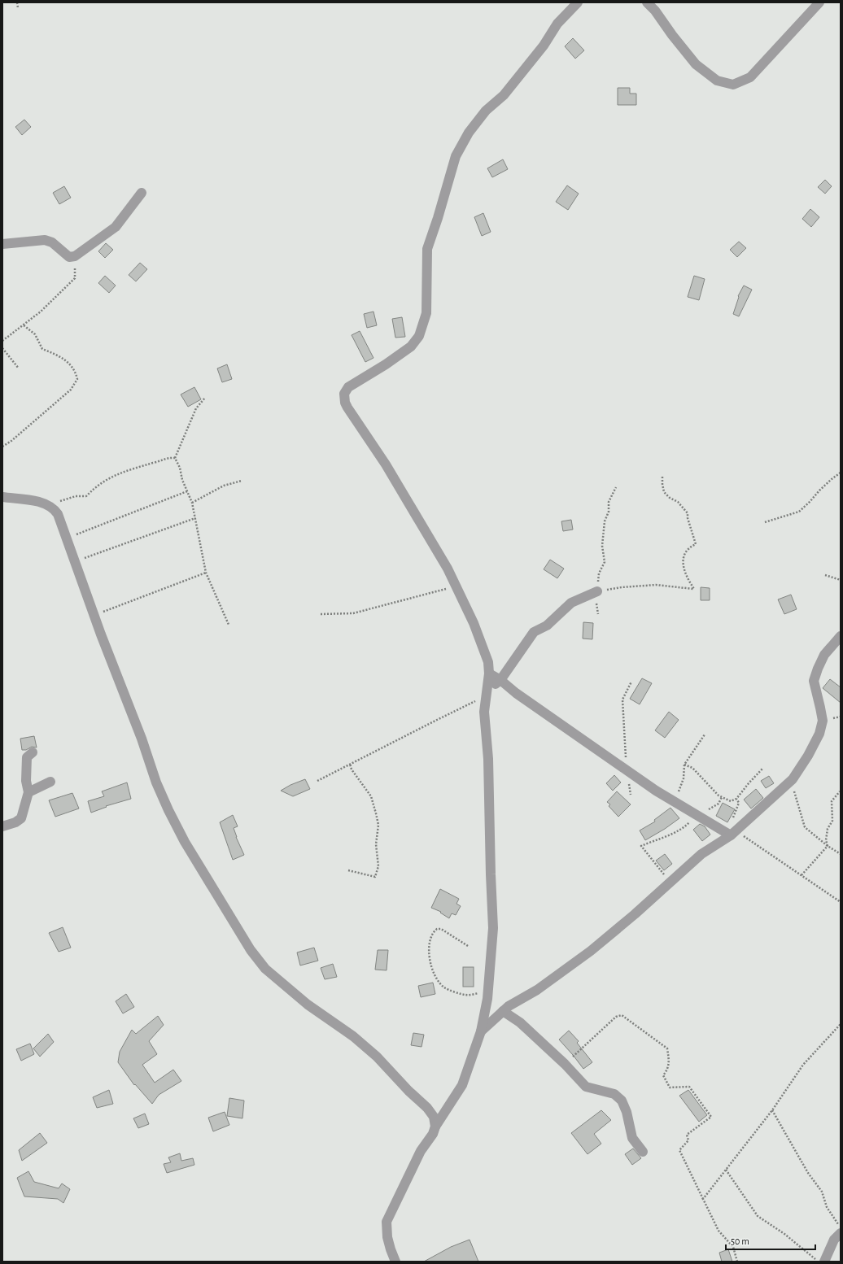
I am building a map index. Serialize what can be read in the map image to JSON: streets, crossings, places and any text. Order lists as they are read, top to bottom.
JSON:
{
  "scale_bar": "50 m"
}
